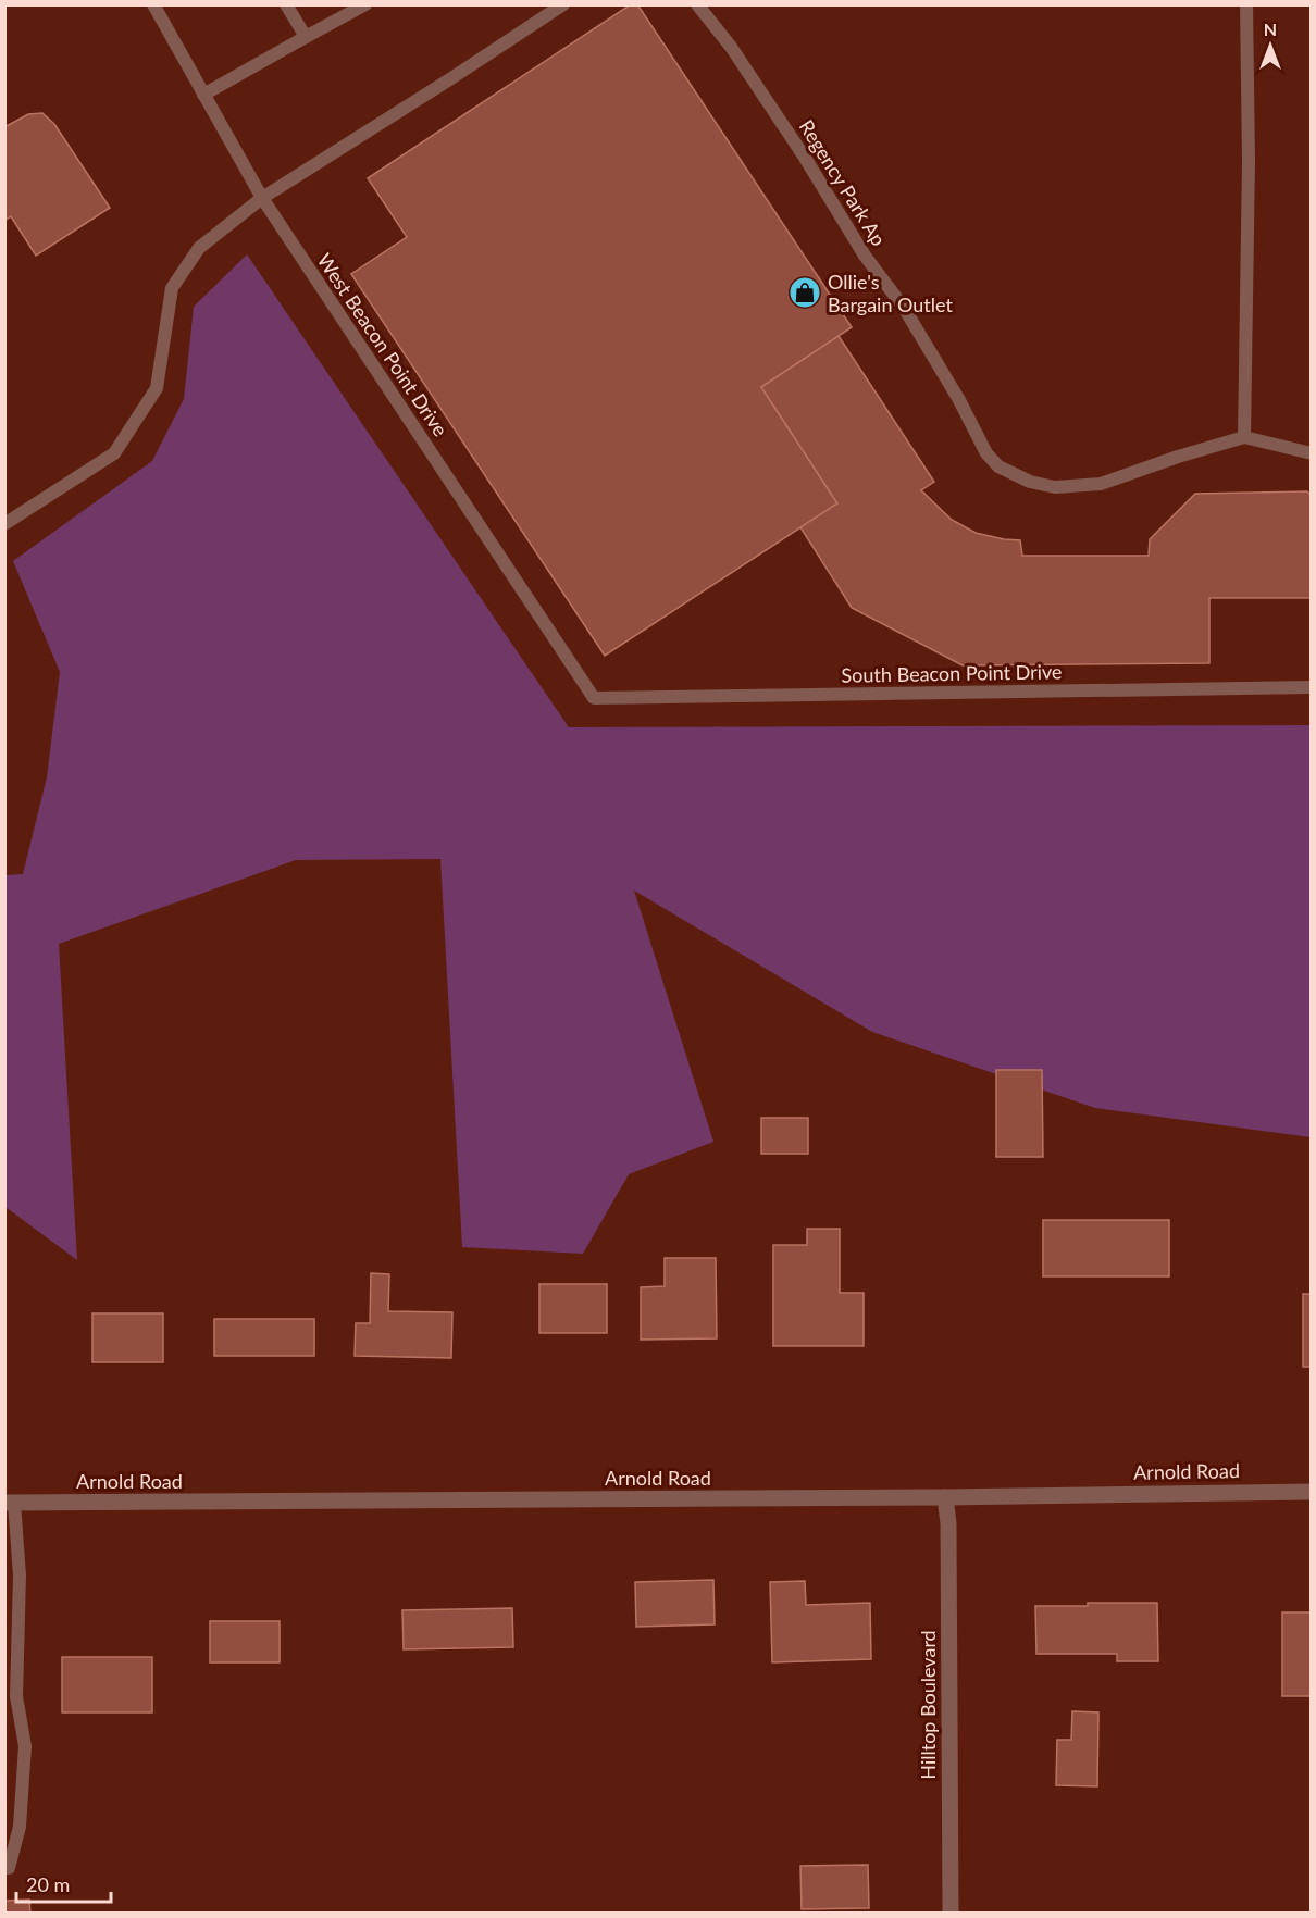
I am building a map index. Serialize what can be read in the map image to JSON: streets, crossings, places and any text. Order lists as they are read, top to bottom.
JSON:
{
  "streets": {
    "street": ["Arnold Road", "Hilltop Boulevard"],
    "lane": ["Regency Park Ap", "West Beacon Point Drive", "South Beacon Point Drive"]
  },
  "crossings": [
    ["West Beacon Point Drive", "South Beacon Point Drive"],
    ["Arnold Road", "Hilltop Boulevard"]
  ],
  "places": {
    "shop": ["Ollie's Bargain Outlet"]
  },
  "scale_bar": "20 m",
  "north": "top"
}
